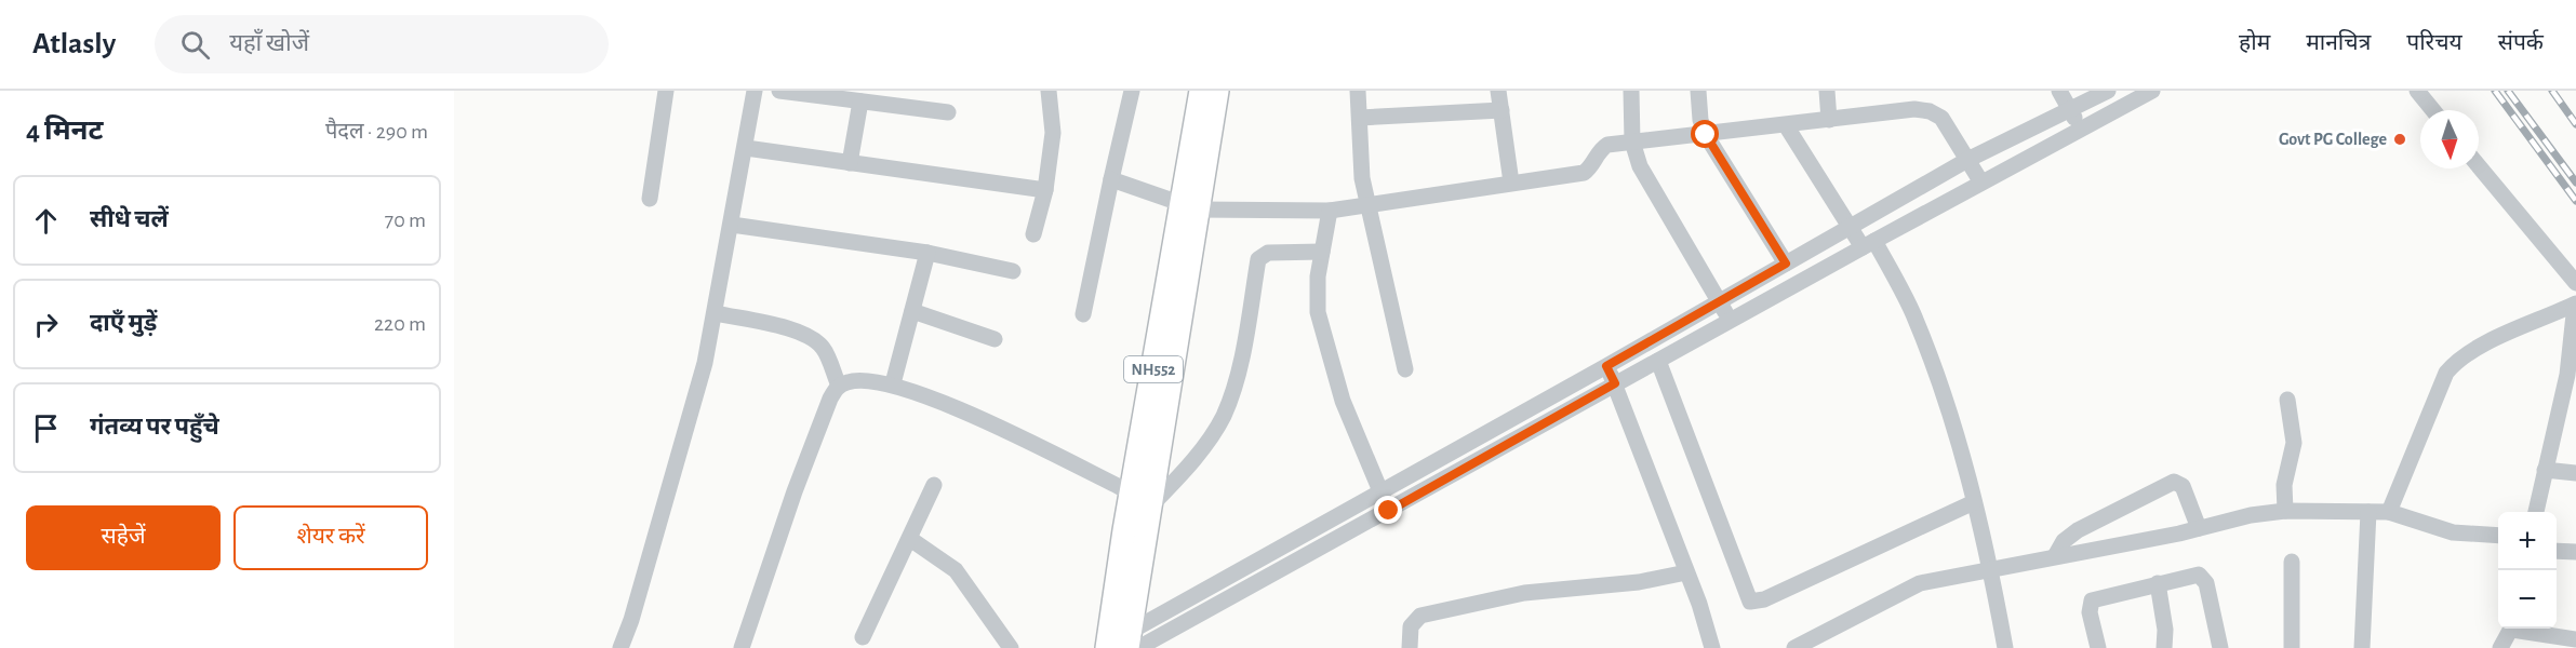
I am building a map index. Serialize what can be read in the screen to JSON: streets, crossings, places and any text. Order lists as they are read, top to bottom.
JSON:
{
  "streets": {
    "highway": ["NH552"]
  },
  "places": ["Govt PG College"],
  "north": "bottom",
  "page": {
    "header": "Atlasly",
    "search": "यहाँ खोजें",
    "nav": [
      "होम",
      "मानचित्र",
      "परिचय",
      "संपर्क"
    ],
    "heading": ["4 मिनट", "पैदल · 290 m"],
    "list": [
      ["सीधे चलें", "70 m"],
      ["दाएँ मुड़ें", "220 m"],
      "गंतव्य पर पहुँचे"
    ],
    "buttons": ["सहेजें", "शेयर करें"],
    "map_buttons": ["+", "−"]
  }
}
